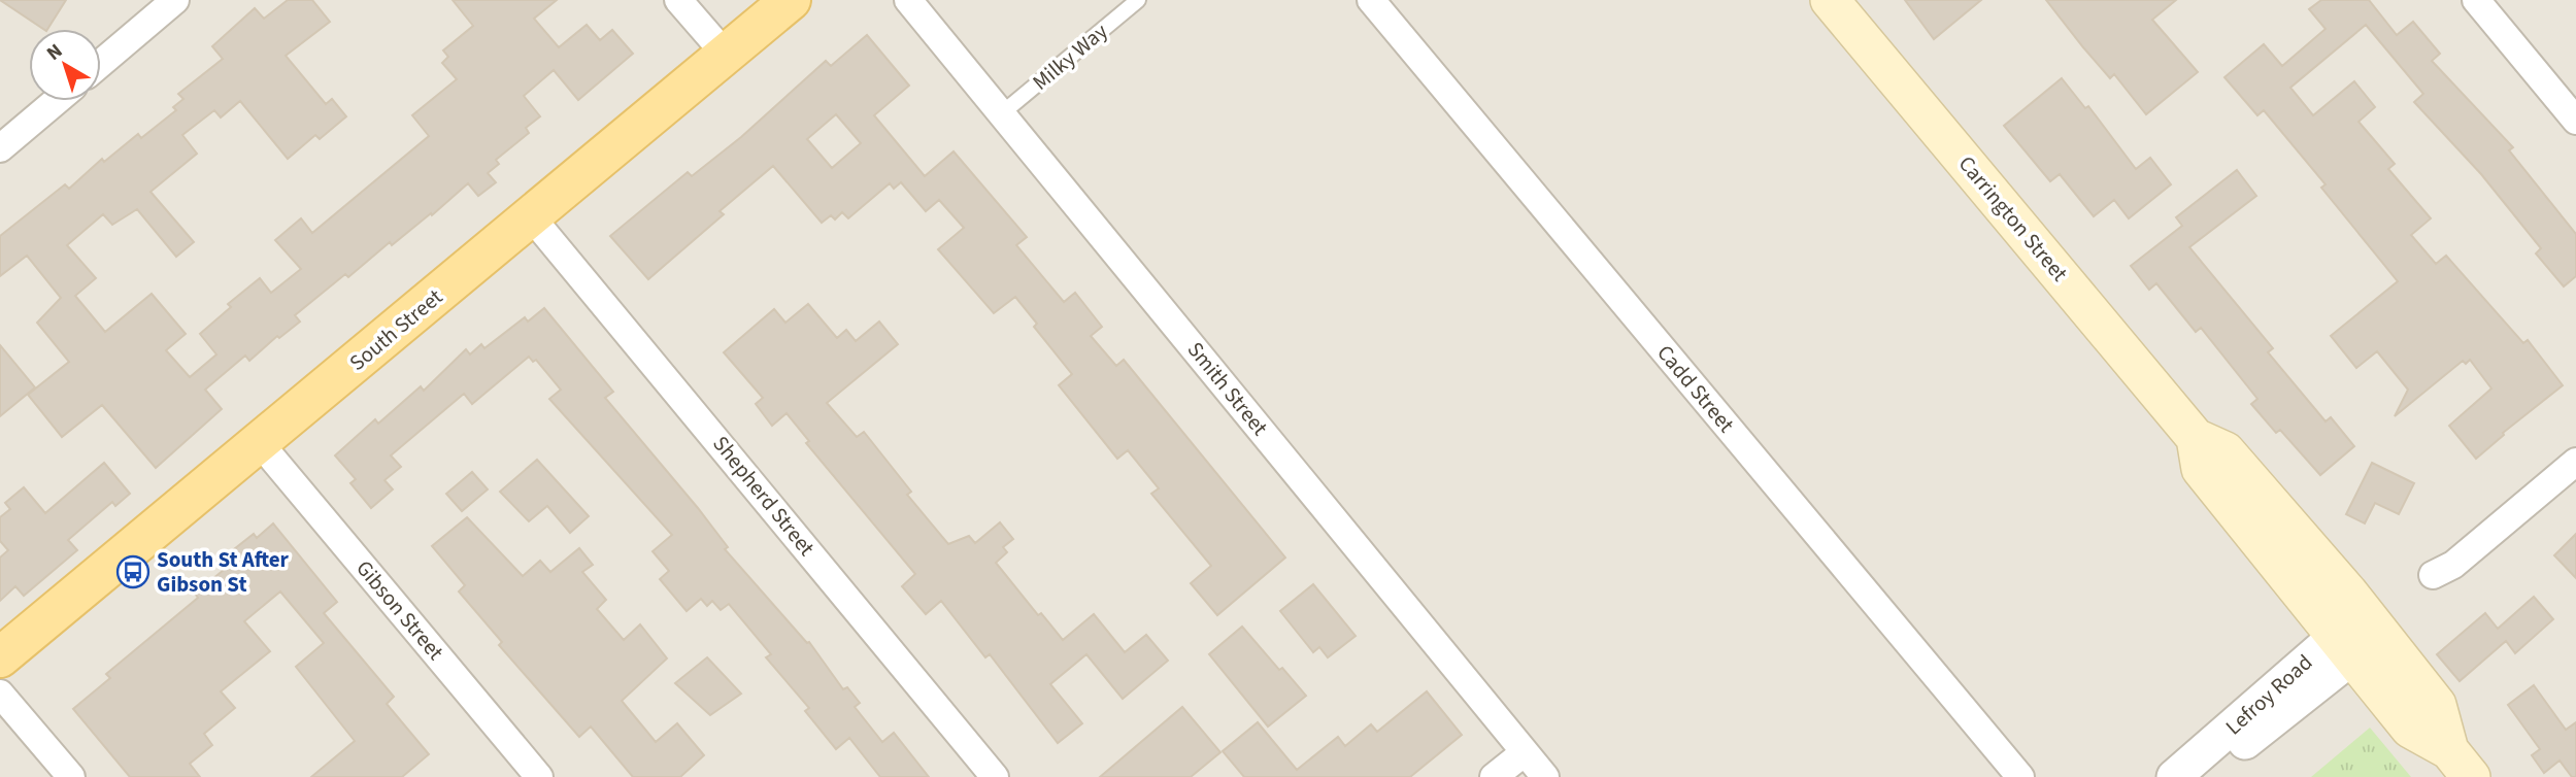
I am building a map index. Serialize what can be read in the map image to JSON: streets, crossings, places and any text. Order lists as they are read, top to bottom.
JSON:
{
  "streets": {
    "main road": ["Carrington Street", "South Street"],
    "street": [
      "Smith Street",
      "Cadd Street",
      "Shepherd Street",
      "Gibson Street",
      "Lefroy Road"
    ],
    "lane": ["Milky Way"]
  },
  "crossings": [
    ["Milky Way", "Smith Street"],
    ["Carrington Street", "Lefroy Road"],
    ["South Street", "Shepherd Street"],
    ["South Street", "Gibson Street"]
  ],
  "places": {
    "bus stop": ["South St After Gibson St"]
  },
  "north": "top left"
}
